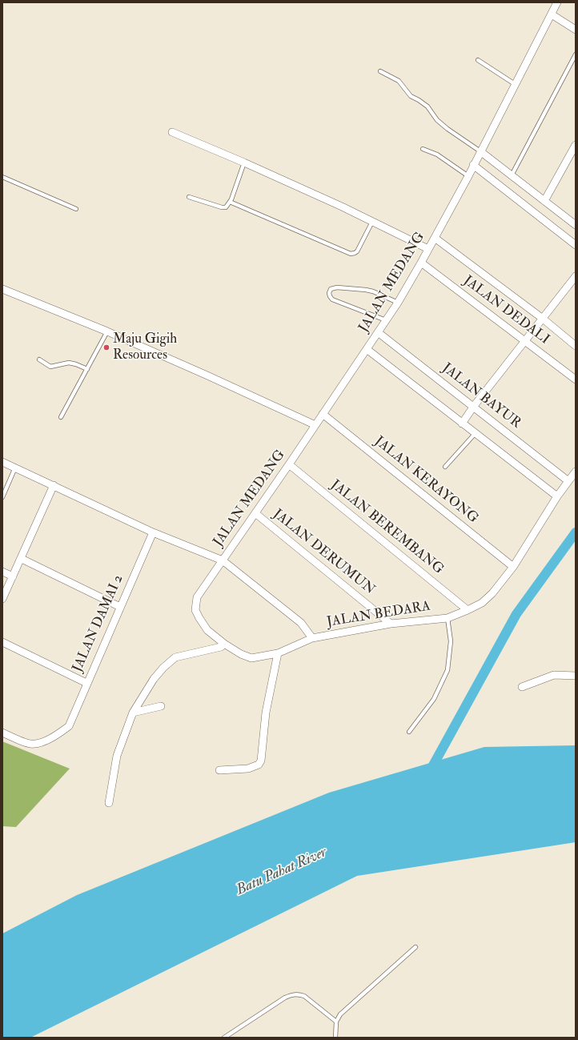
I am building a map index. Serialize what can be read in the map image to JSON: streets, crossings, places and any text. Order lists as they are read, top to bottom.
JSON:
{
  "streets": {
    "street": [
      "JALAN MEDANG",
      "JALAN DEDALI",
      "JALAN BAYUR",
      "JALAN KERAYONG",
      "JALAN BEREMBANG",
      "JALAN DERUMUN",
      "JALAN BEDARA",
      "JALAN DAMAI 2"
    ]
  },
  "crossings": [
    ["JALAN MEDANG", "JALAN DEDALI"],
    ["JALAN MEDANG", "JALAN BAYUR"],
    ["JALAN MEDANG", "JALAN KERAYONG"],
    ["JALAN MEDANG", "JALAN BEREMBANG"],
    ["JALAN MEDANG", "JALAN DERUMUN"],
    ["JALAN MEDANG", "JALAN BEDARA"],
    ["JALAN BAYUR", "JALAN BEDARA"],
    ["JALAN KERAYONG", "JALAN BEDARA"],
    ["JALAN BEREMBANG", "JALAN BEDARA"],
    ["JALAN DERUMUN", "JALAN BEDARA"]
  ],
  "water": ["Batu Pahat River"],
  "places": ["Maju Gigih Resources"]
}
